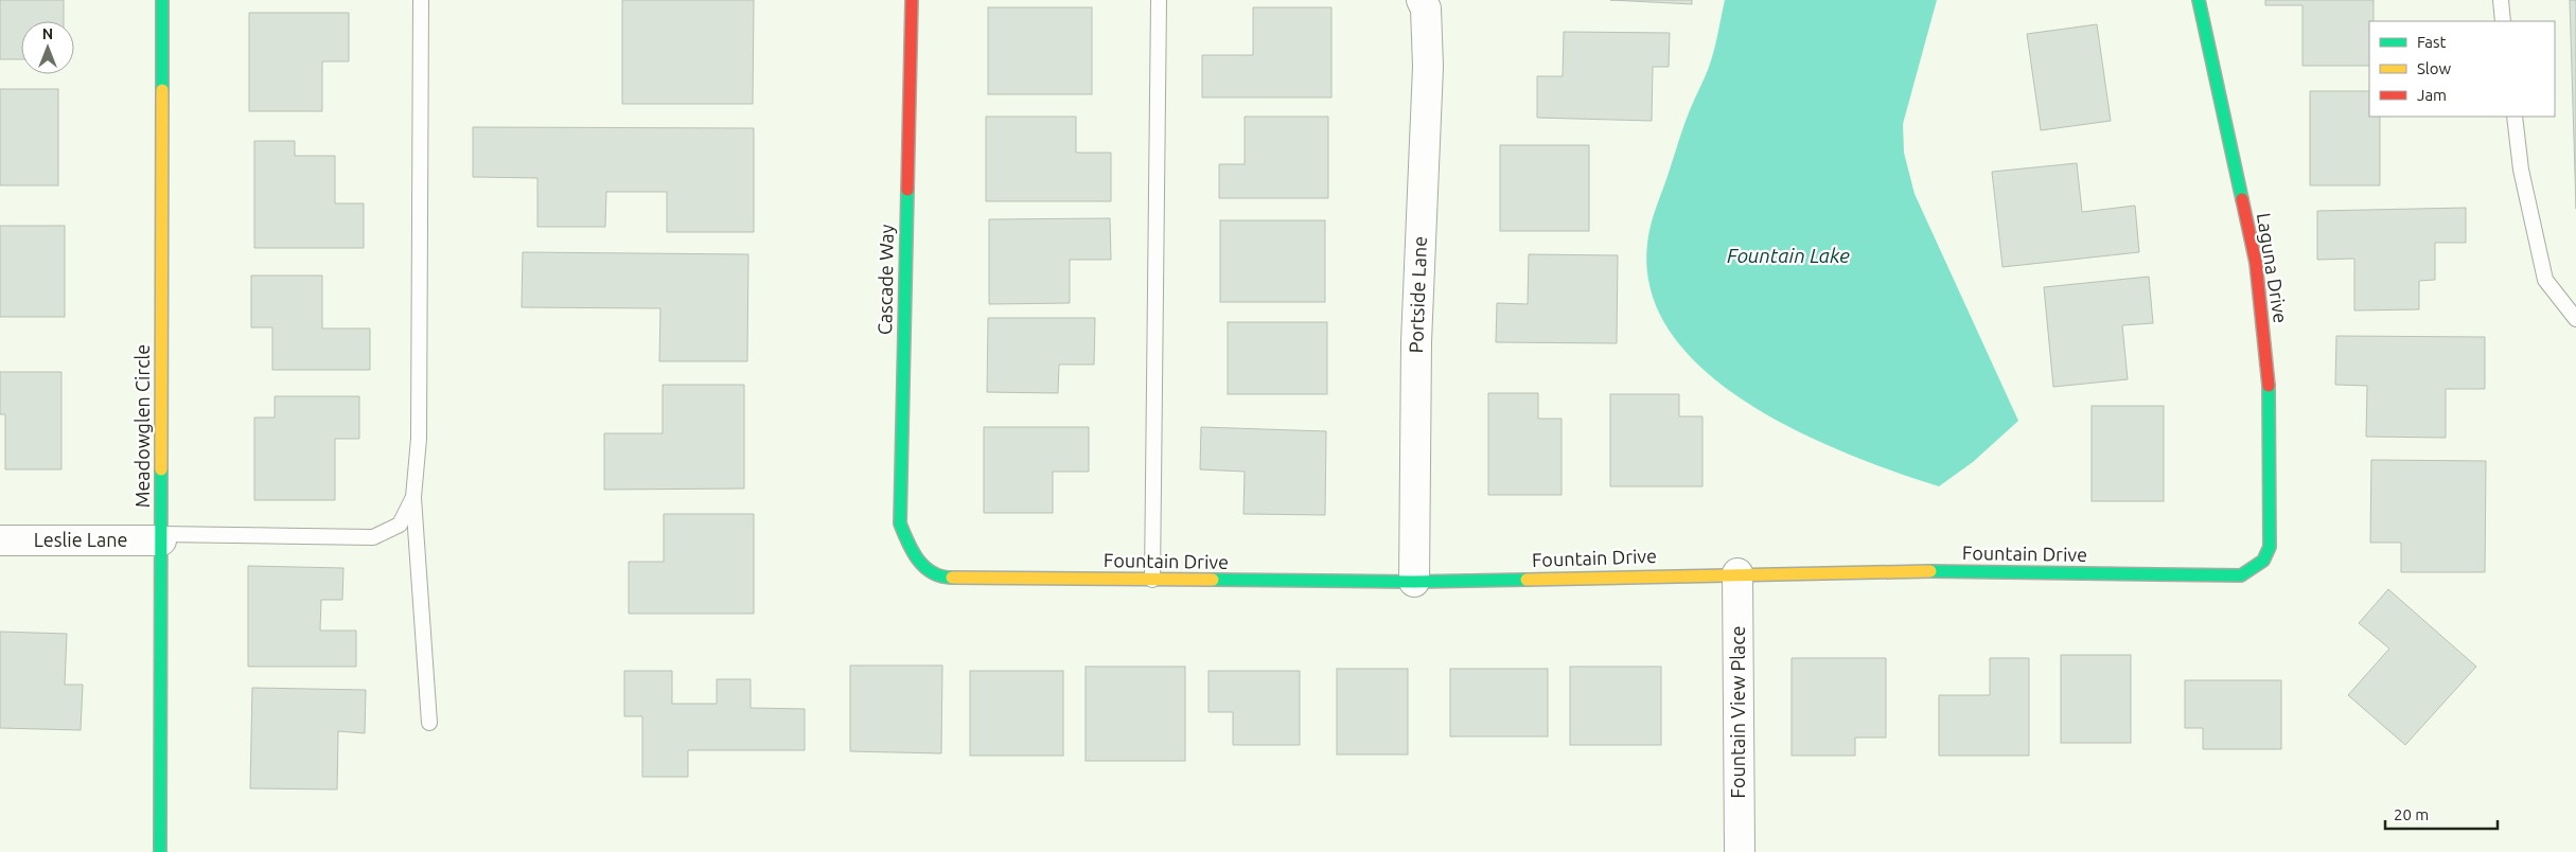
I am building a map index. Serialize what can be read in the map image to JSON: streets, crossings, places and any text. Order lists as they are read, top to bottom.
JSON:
{
  "streets": {
    "street": [
      "Laguna Drive",
      "Cascade Way",
      "Portside Lane",
      "Meadowglen Circle",
      "Leslie Lane",
      "Fountain Drive",
      "Fountain View Place"
    ]
  },
  "crossings": [
    ["Laguna Drive", "Fountain Drive"],
    ["Cascade Way", "Fountain Drive"],
    ["Portside Lane", "Fountain Drive"],
    ["Meadowglen Circle", "Leslie Lane"],
    ["Fountain Drive", "Fountain View Place"]
  ],
  "water": ["Fountain Lake"],
  "legend": ["Fast", "Slow", "Jam"],
  "scale_bar": "20 m",
  "north": "top"
}
